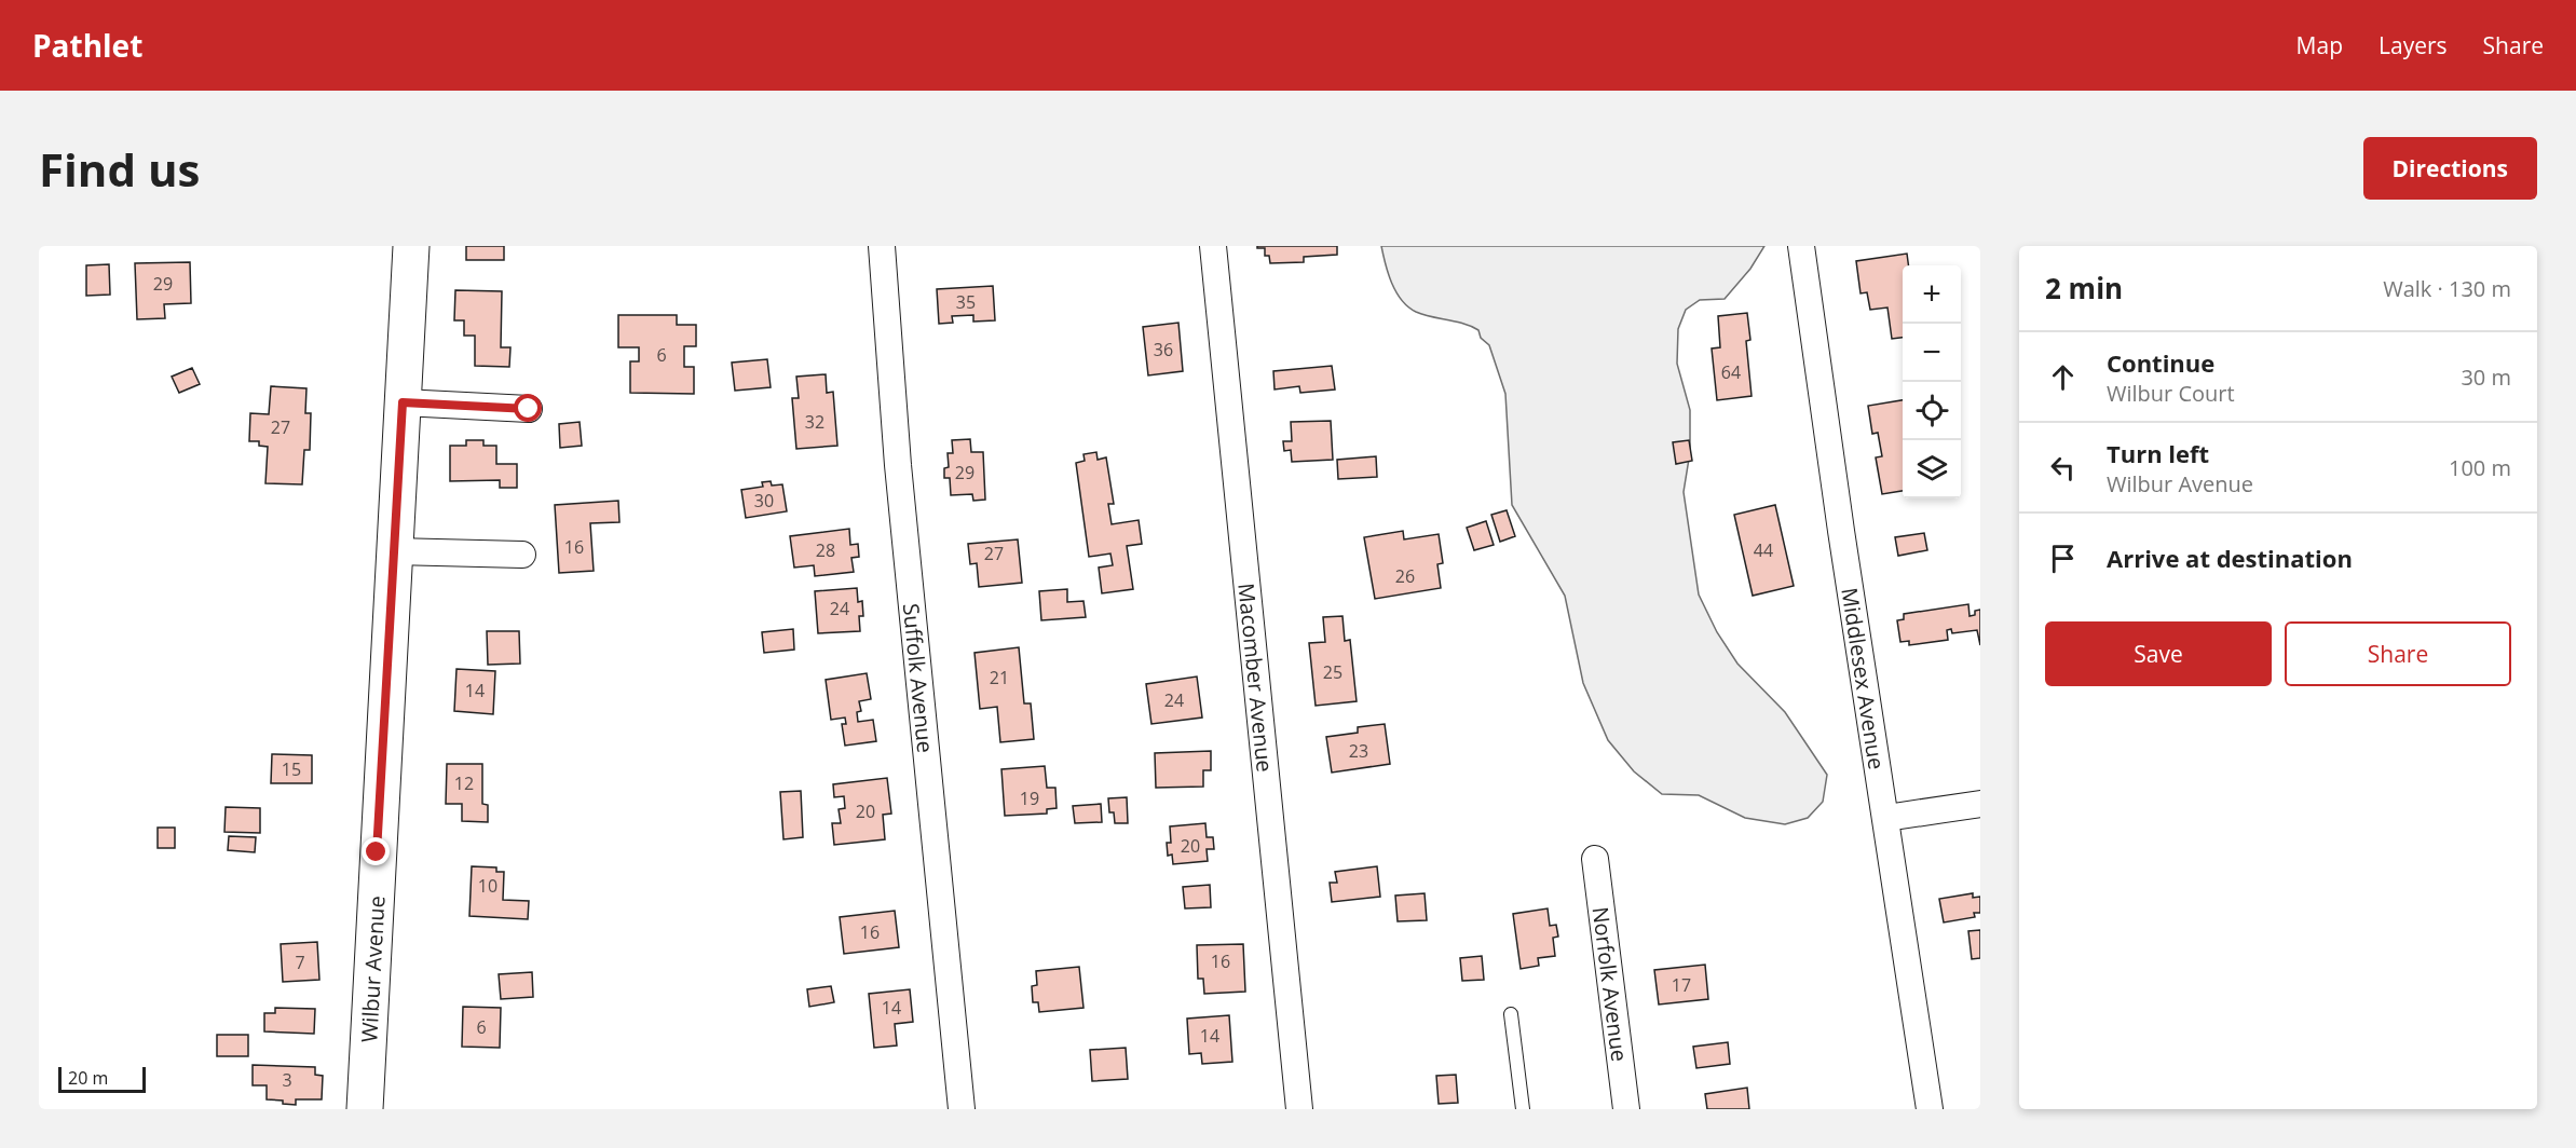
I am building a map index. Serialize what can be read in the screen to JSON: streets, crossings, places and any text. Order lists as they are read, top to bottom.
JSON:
{
  "streets": {
    "street": [
      "Suffolk Avenue",
      "Macomber Avenue",
      "Middlesex Avenue",
      "Wilbur Avenue",
      "Norfolk Avenue"
    ]
  },
  "house_numbers": [
    "29",
    "35",
    "36",
    "6",
    "64",
    "32",
    "27",
    "29",
    "30",
    "16",
    "28",
    "44",
    "27",
    "26",
    "24",
    "25",
    "21",
    "14",
    "24",
    "23",
    "15",
    "12",
    "19",
    "20",
    "20",
    "10",
    "16",
    "16",
    "7",
    "17",
    "14",
    "6",
    "14",
    "3"
  ],
  "scale_bar": "20 m",
  "page": {
    "header": "Pathlet",
    "nav": ["Map", "Layers", "Share"],
    "buttons": [
      "Directions",
      ["Save", "Share"]
    ],
    "title": "Find us",
    "heading": ["2 min", "Walk · 130 m"],
    "map_buttons": ["+", "−"],
    "list": [
      ["Continue", "Wilbur Court", "30 m"],
      ["Turn left", "Wilbur Avenue", "100 m"],
      "Arrive at destination"
    ],
    "scale": "20 m"
  }
}
